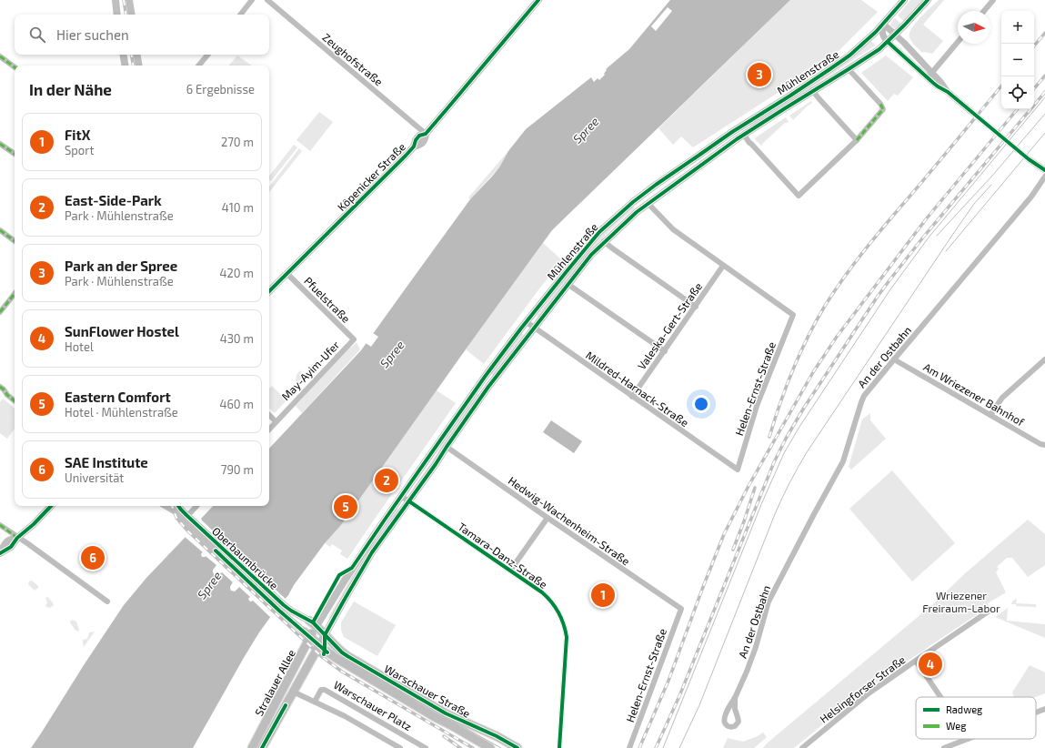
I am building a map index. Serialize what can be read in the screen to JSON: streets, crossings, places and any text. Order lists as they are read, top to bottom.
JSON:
{
  "streets": {
    "main road": [
      "Mühlenstraße",
      "Köpenicker Straße",
      "Oberbaumbrücke",
      "Stralauer Allee",
      "Warschauer Straße"
    ],
    "street": [
      "Zeughofstraße",
      "Pfuelstraße",
      "Valeska-Gert-Straße",
      "An der Ostbahn",
      "May-Ayim-Ufer",
      "Mildred-Harnack-Straße",
      "Helen-Ernst-Straße",
      "Am Wriezener Bahnhof",
      "Hedwig-Wachenheim-Straße",
      "Tamara-Danz-Straße",
      "Helsingforser Straße",
      "Warschauer Platz"
    ]
  },
  "crossings": [
    ["Zeughofstraße", "Köpenicker Straße"],
    ["Mühlenstraße", "Mildred-Harnack-Straße"],
    ["Mühlenstraße", "Hedwig-Wachenheim-Straße"],
    ["Mühlenstraße", "Tamara-Danz-Straße"],
    ["Mühlenstraße", "Stralauer Allee"],
    ["Mühlenstraße", "Warschauer Straße"],
    ["Köpenicker Straße", "Pfuelstraße"],
    ["Pfuelstraße", "May-Ayim-Ufer"],
    ["Valeska-Gert-Straße", "Mildred-Harnack-Straße"],
    ["Valeska-Gert-Straße", "Helen-Ernst-Straße"],
    ["An der Ostbahn", "Am Wriezener Bahnhof"],
    ["Mildred-Harnack-Straße", "Helen-Ernst-Straße"],
    ["Helen-Ernst-Straße", "Hedwig-Wachenheim-Straße"],
    ["Stralauer Allee", "Warschauer Straße"]
  ],
  "water": ["Spree"],
  "parks": ["Wriezener Freiraum-Labor"],
  "legend": ["Radweg", "Weg"],
  "north": "right",
  "page": {
    "map_buttons": ["+", "−"],
    "search": "Hier suchen",
    "pins": [
      "3",
      "2",
      "5",
      "6",
      "1",
      "4"
    ],
    "heading": ["In der Nähe", "6 Ergebnisse"],
    "list": [
      {
        "mark": "1",
        "name": "FitX",
        "note": "Sport",
        "value": "270 m"
      },
      {
        "mark": "2",
        "name": "East-Side-Park",
        "note": "Park · Mühlenstraße",
        "value": "410 m"
      },
      {
        "mark": "3",
        "name": "Park an der Spree",
        "note": "Park · Mühlenstraße",
        "value": "420 m"
      },
      {
        "mark": "4",
        "name": "SunFlower Hostel",
        "note": "Hotel",
        "value": "430 m"
      },
      {
        "mark": "5",
        "name": "Eastern Comfort",
        "note": "Hotel · Mühlenstraße",
        "value": "460 m"
      },
      {
        "mark": "6",
        "name": "SAE Institute",
        "note": "Universität",
        "value": "790 m"
      }
    ]
  }
}
